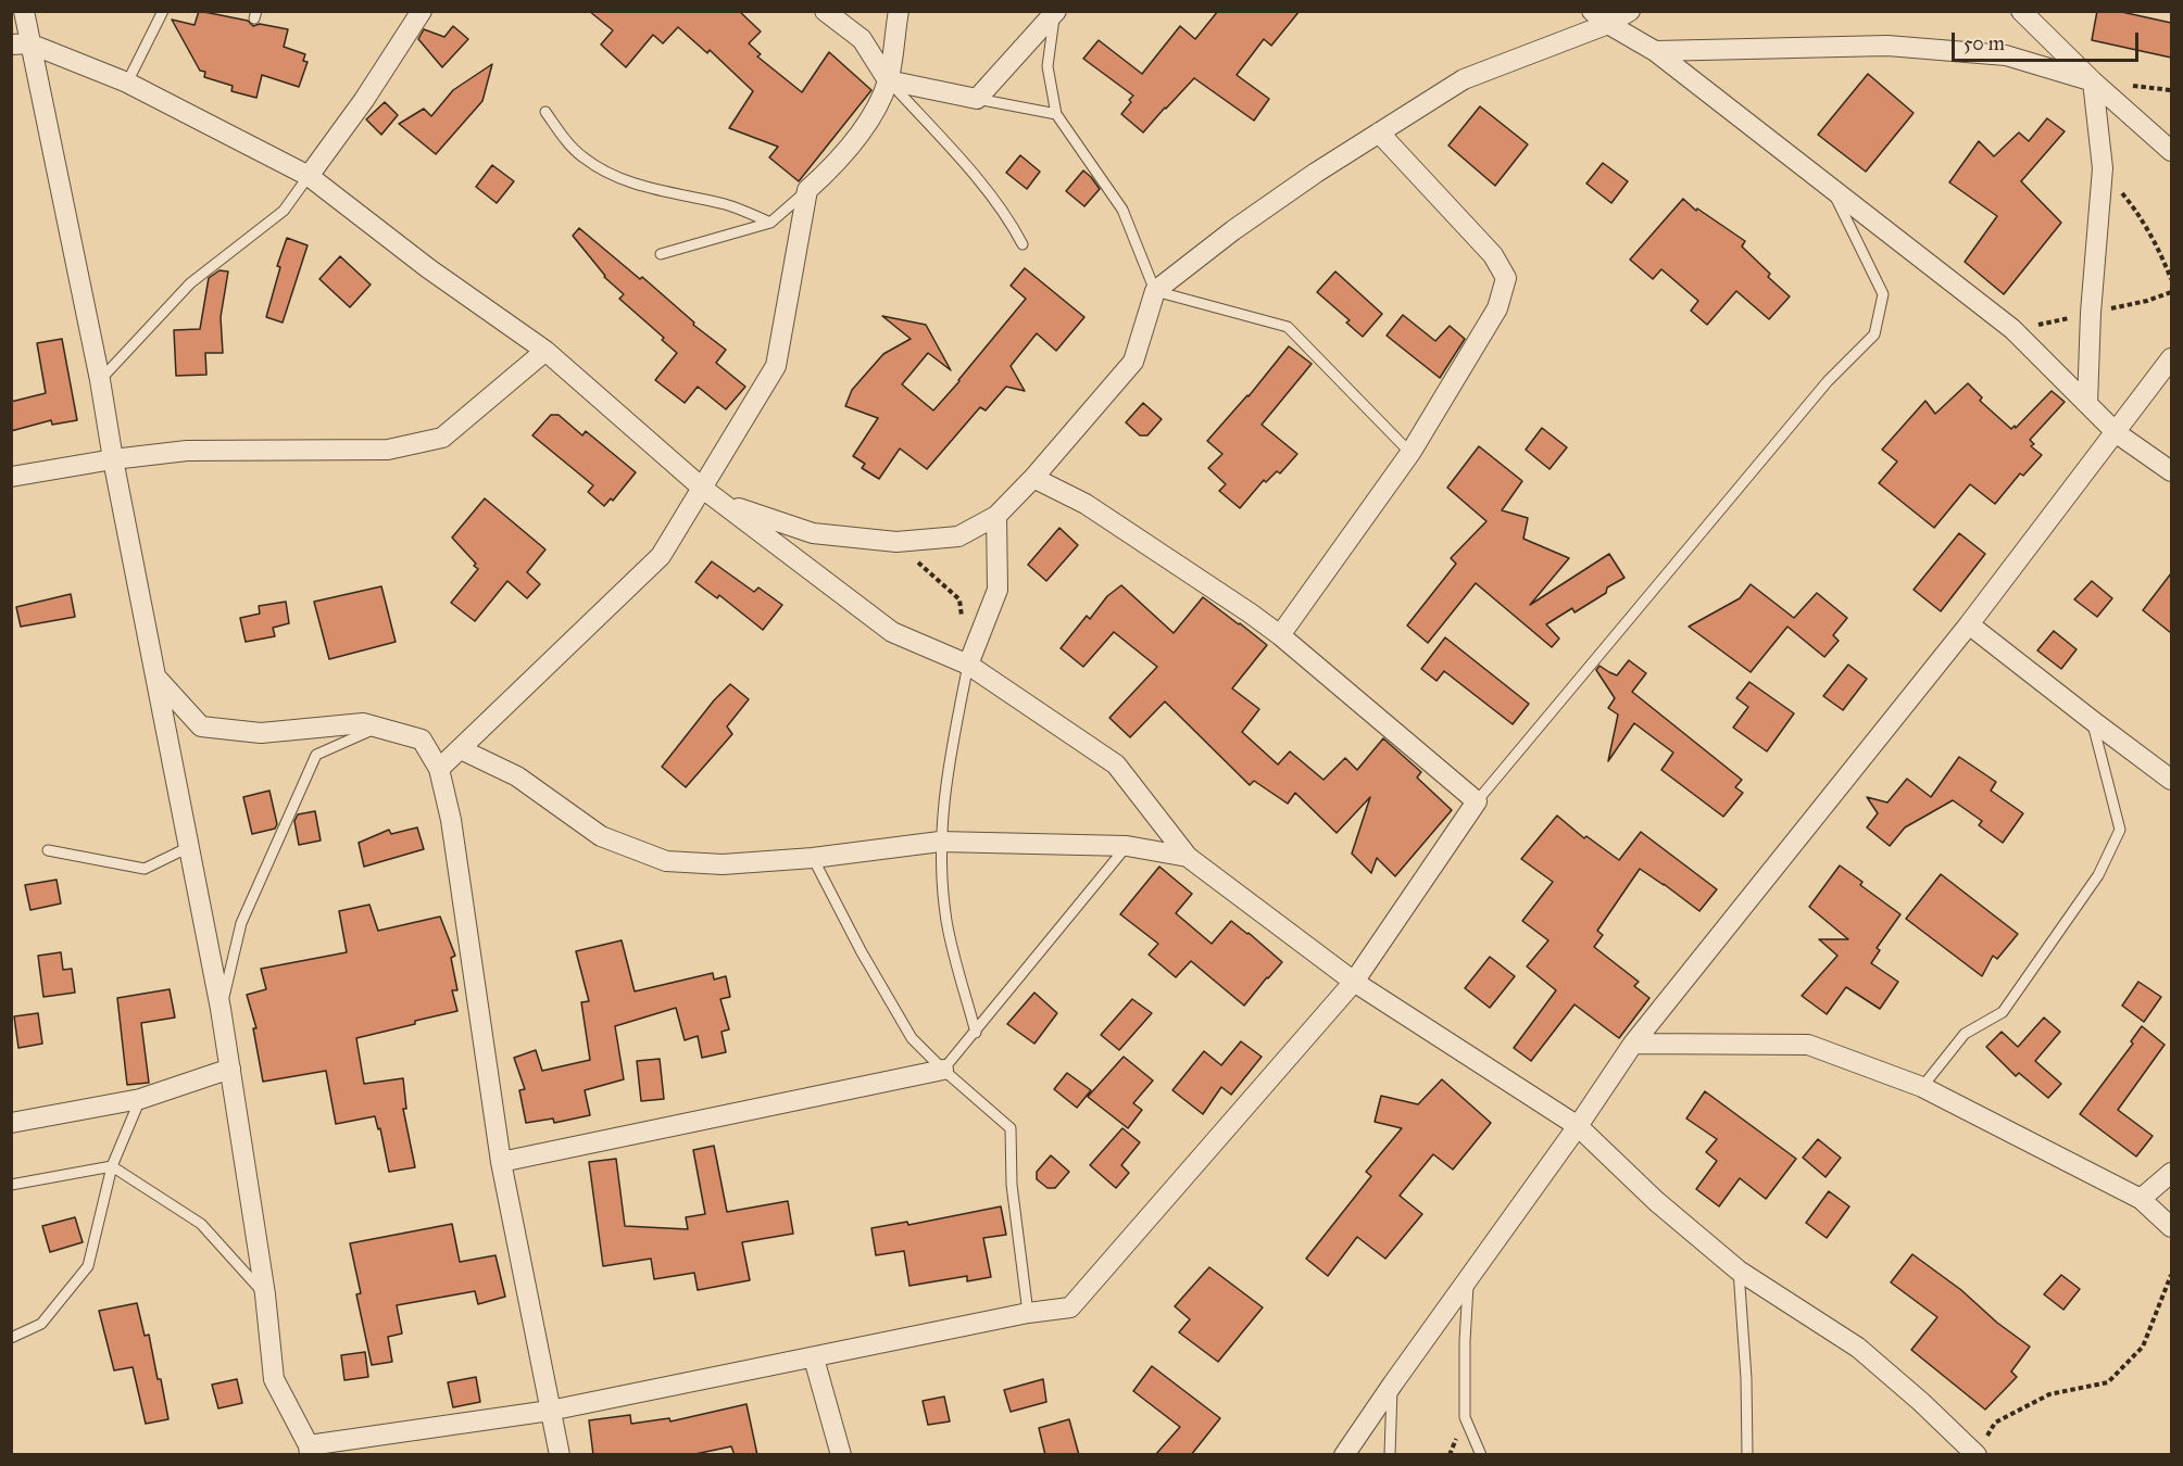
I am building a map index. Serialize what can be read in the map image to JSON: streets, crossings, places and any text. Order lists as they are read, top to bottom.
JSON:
{
  "scale_bar": "50 m"
}
